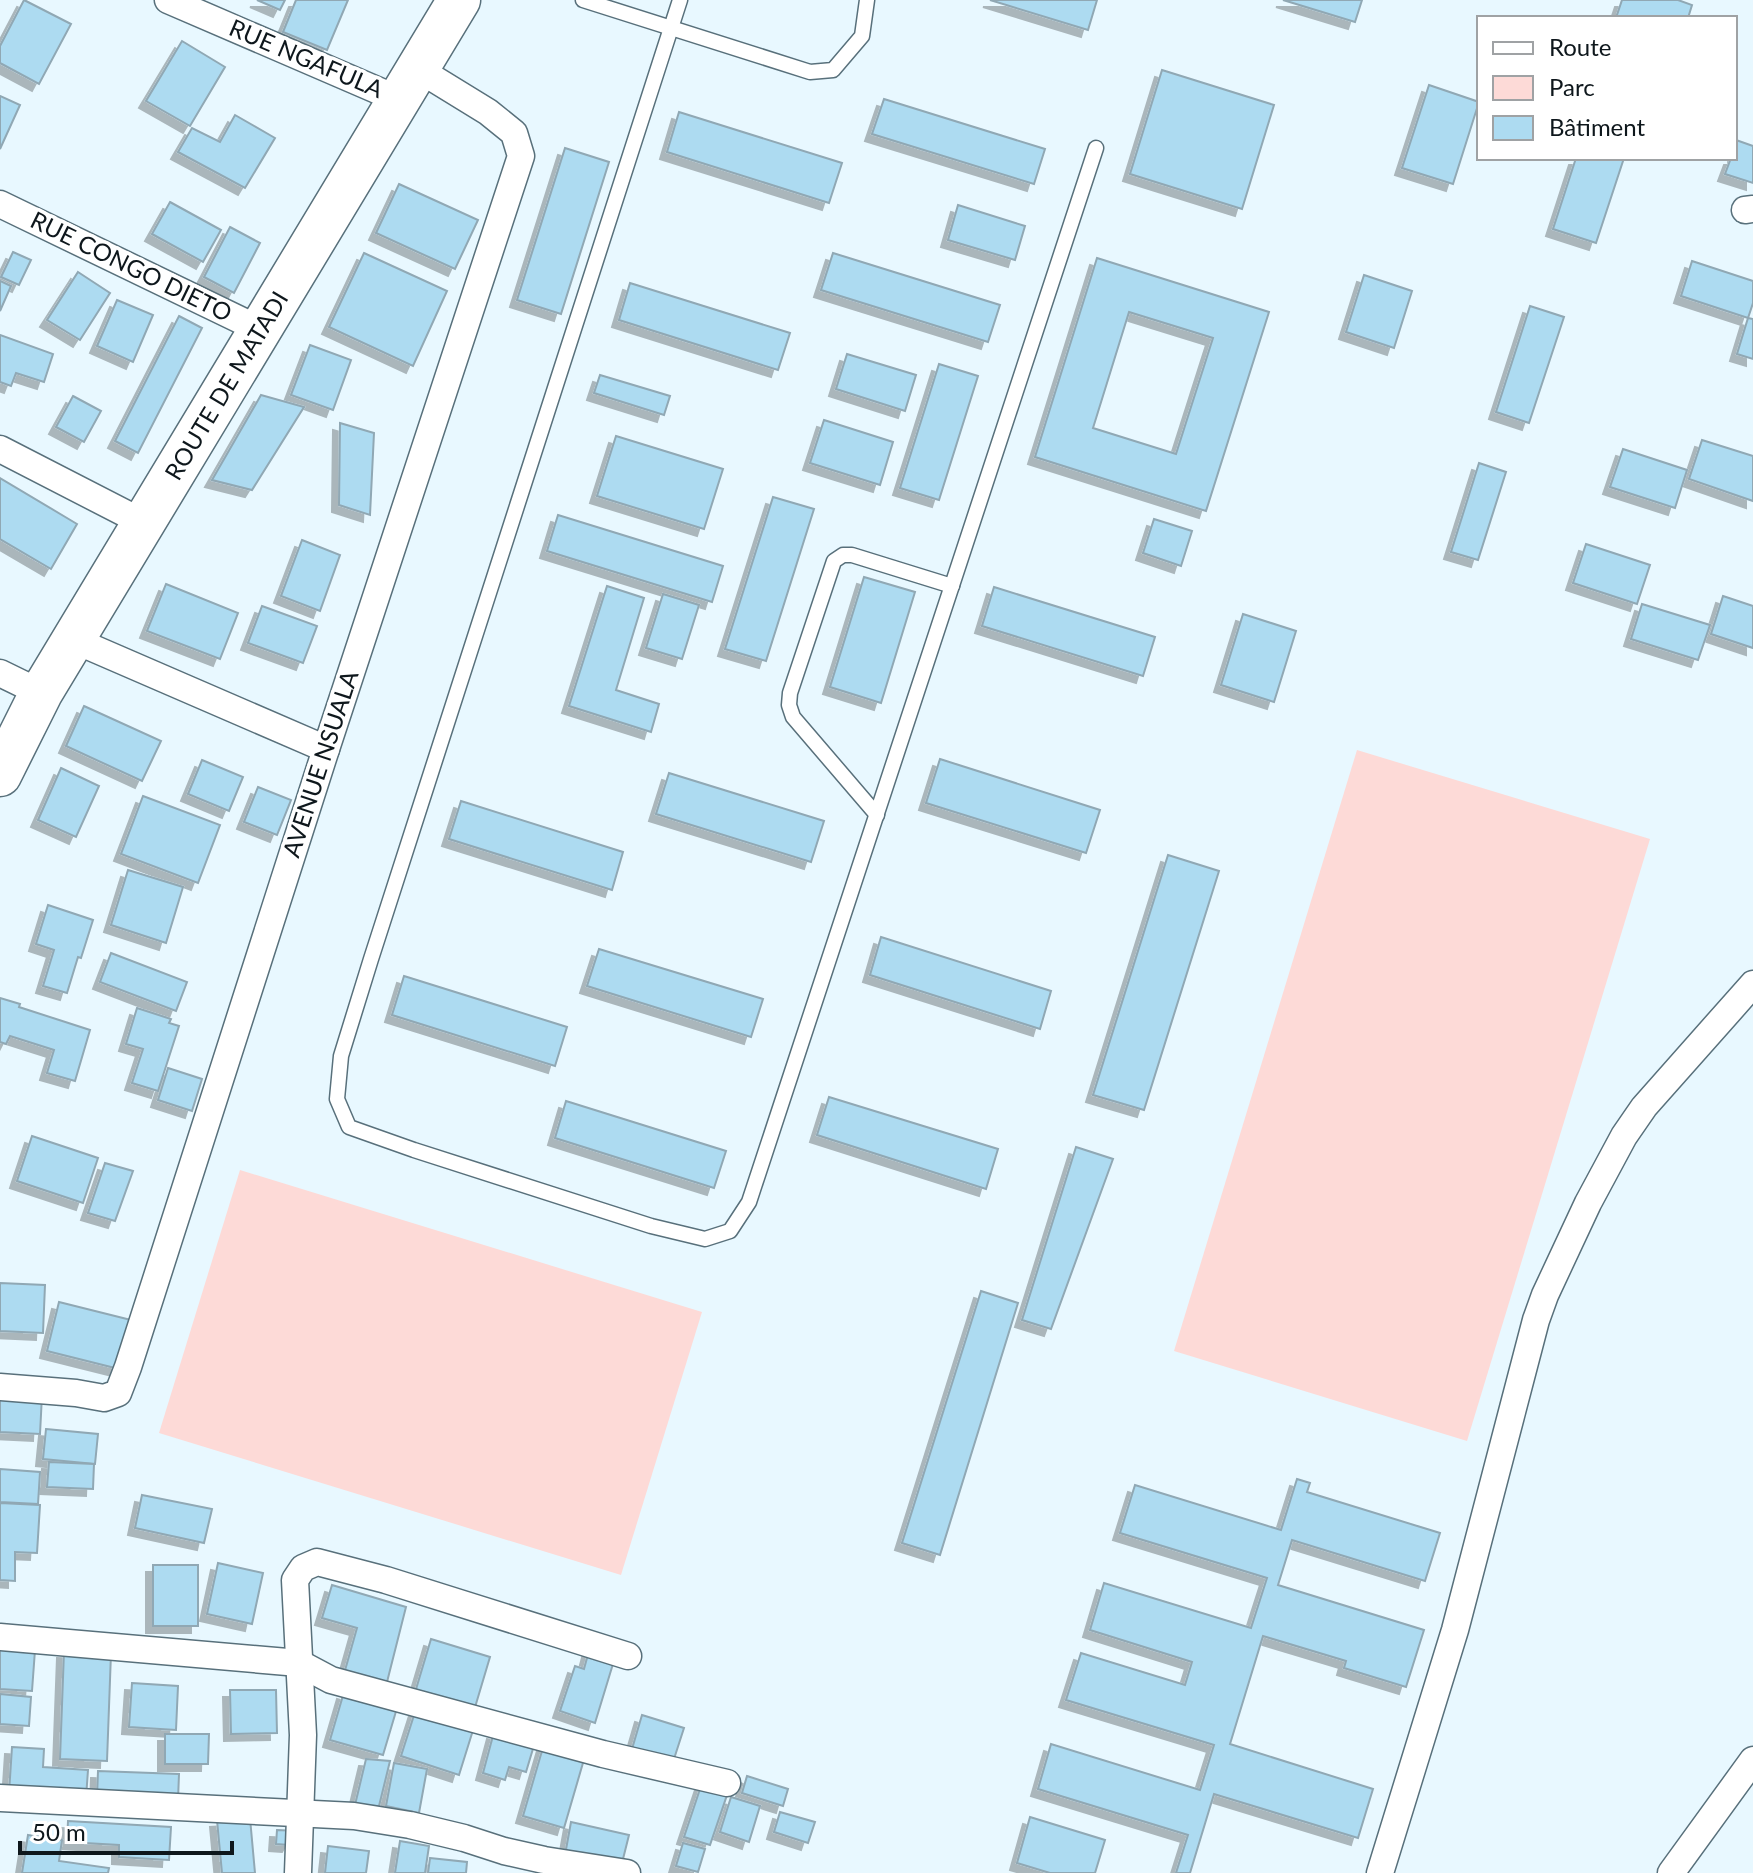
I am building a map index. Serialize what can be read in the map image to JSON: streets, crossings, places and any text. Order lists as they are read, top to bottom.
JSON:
{
  "streets": {
    "main road": ["ROUTE DE MATADI"],
    "street": ["RUE NGAFULA", "RUE CONGO DIETO", "AVENUE NSUALA"]
  },
  "crossings": [
    ["RUE NGAFULA", "ROUTE DE MATADI"],
    ["RUE NGAFULA", "AVENUE NSUALA"],
    ["RUE CONGO DIETO", "ROUTE DE MATADI"],
    ["ROUTE DE MATADI", "AVENUE NSUALA"]
  ],
  "legend": ["Route", "Parc", "Bâtiment"],
  "scale_bar": "50 m"
}
